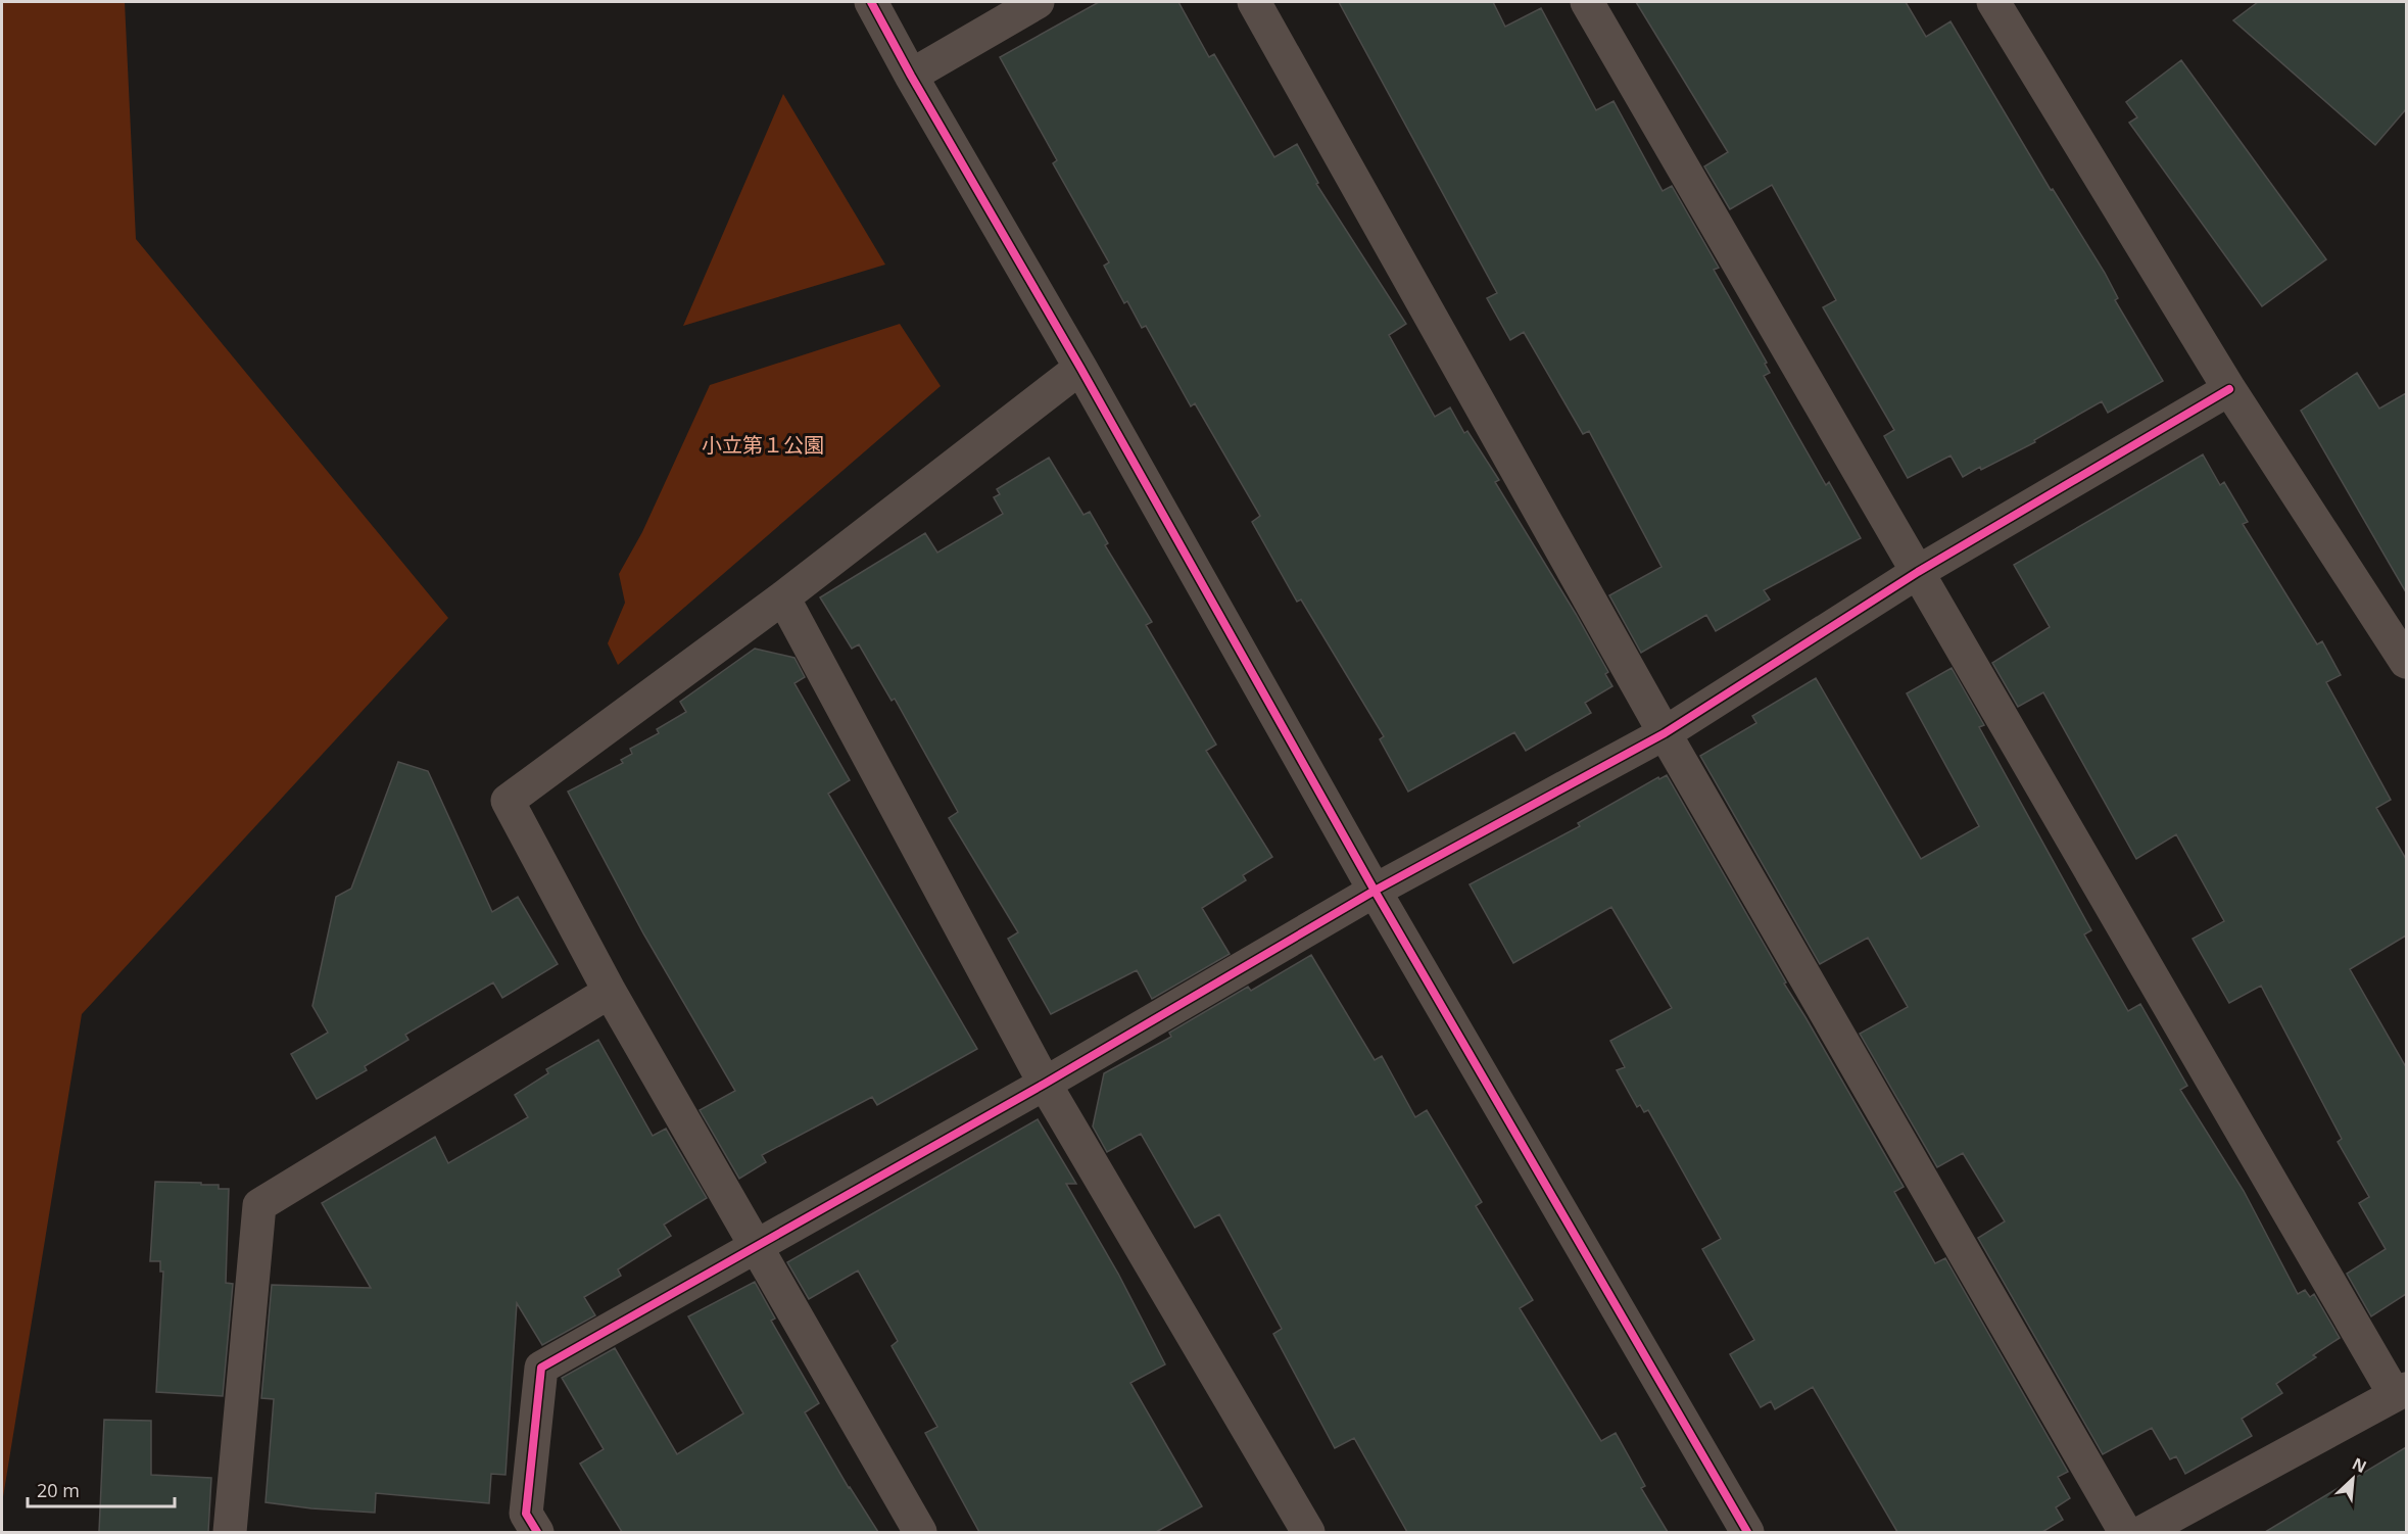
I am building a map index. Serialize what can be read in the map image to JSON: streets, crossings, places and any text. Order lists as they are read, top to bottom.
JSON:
{
  "parks": ["小立第１公園"],
  "scale_bar": "20 m",
  "north": "top right"
}
